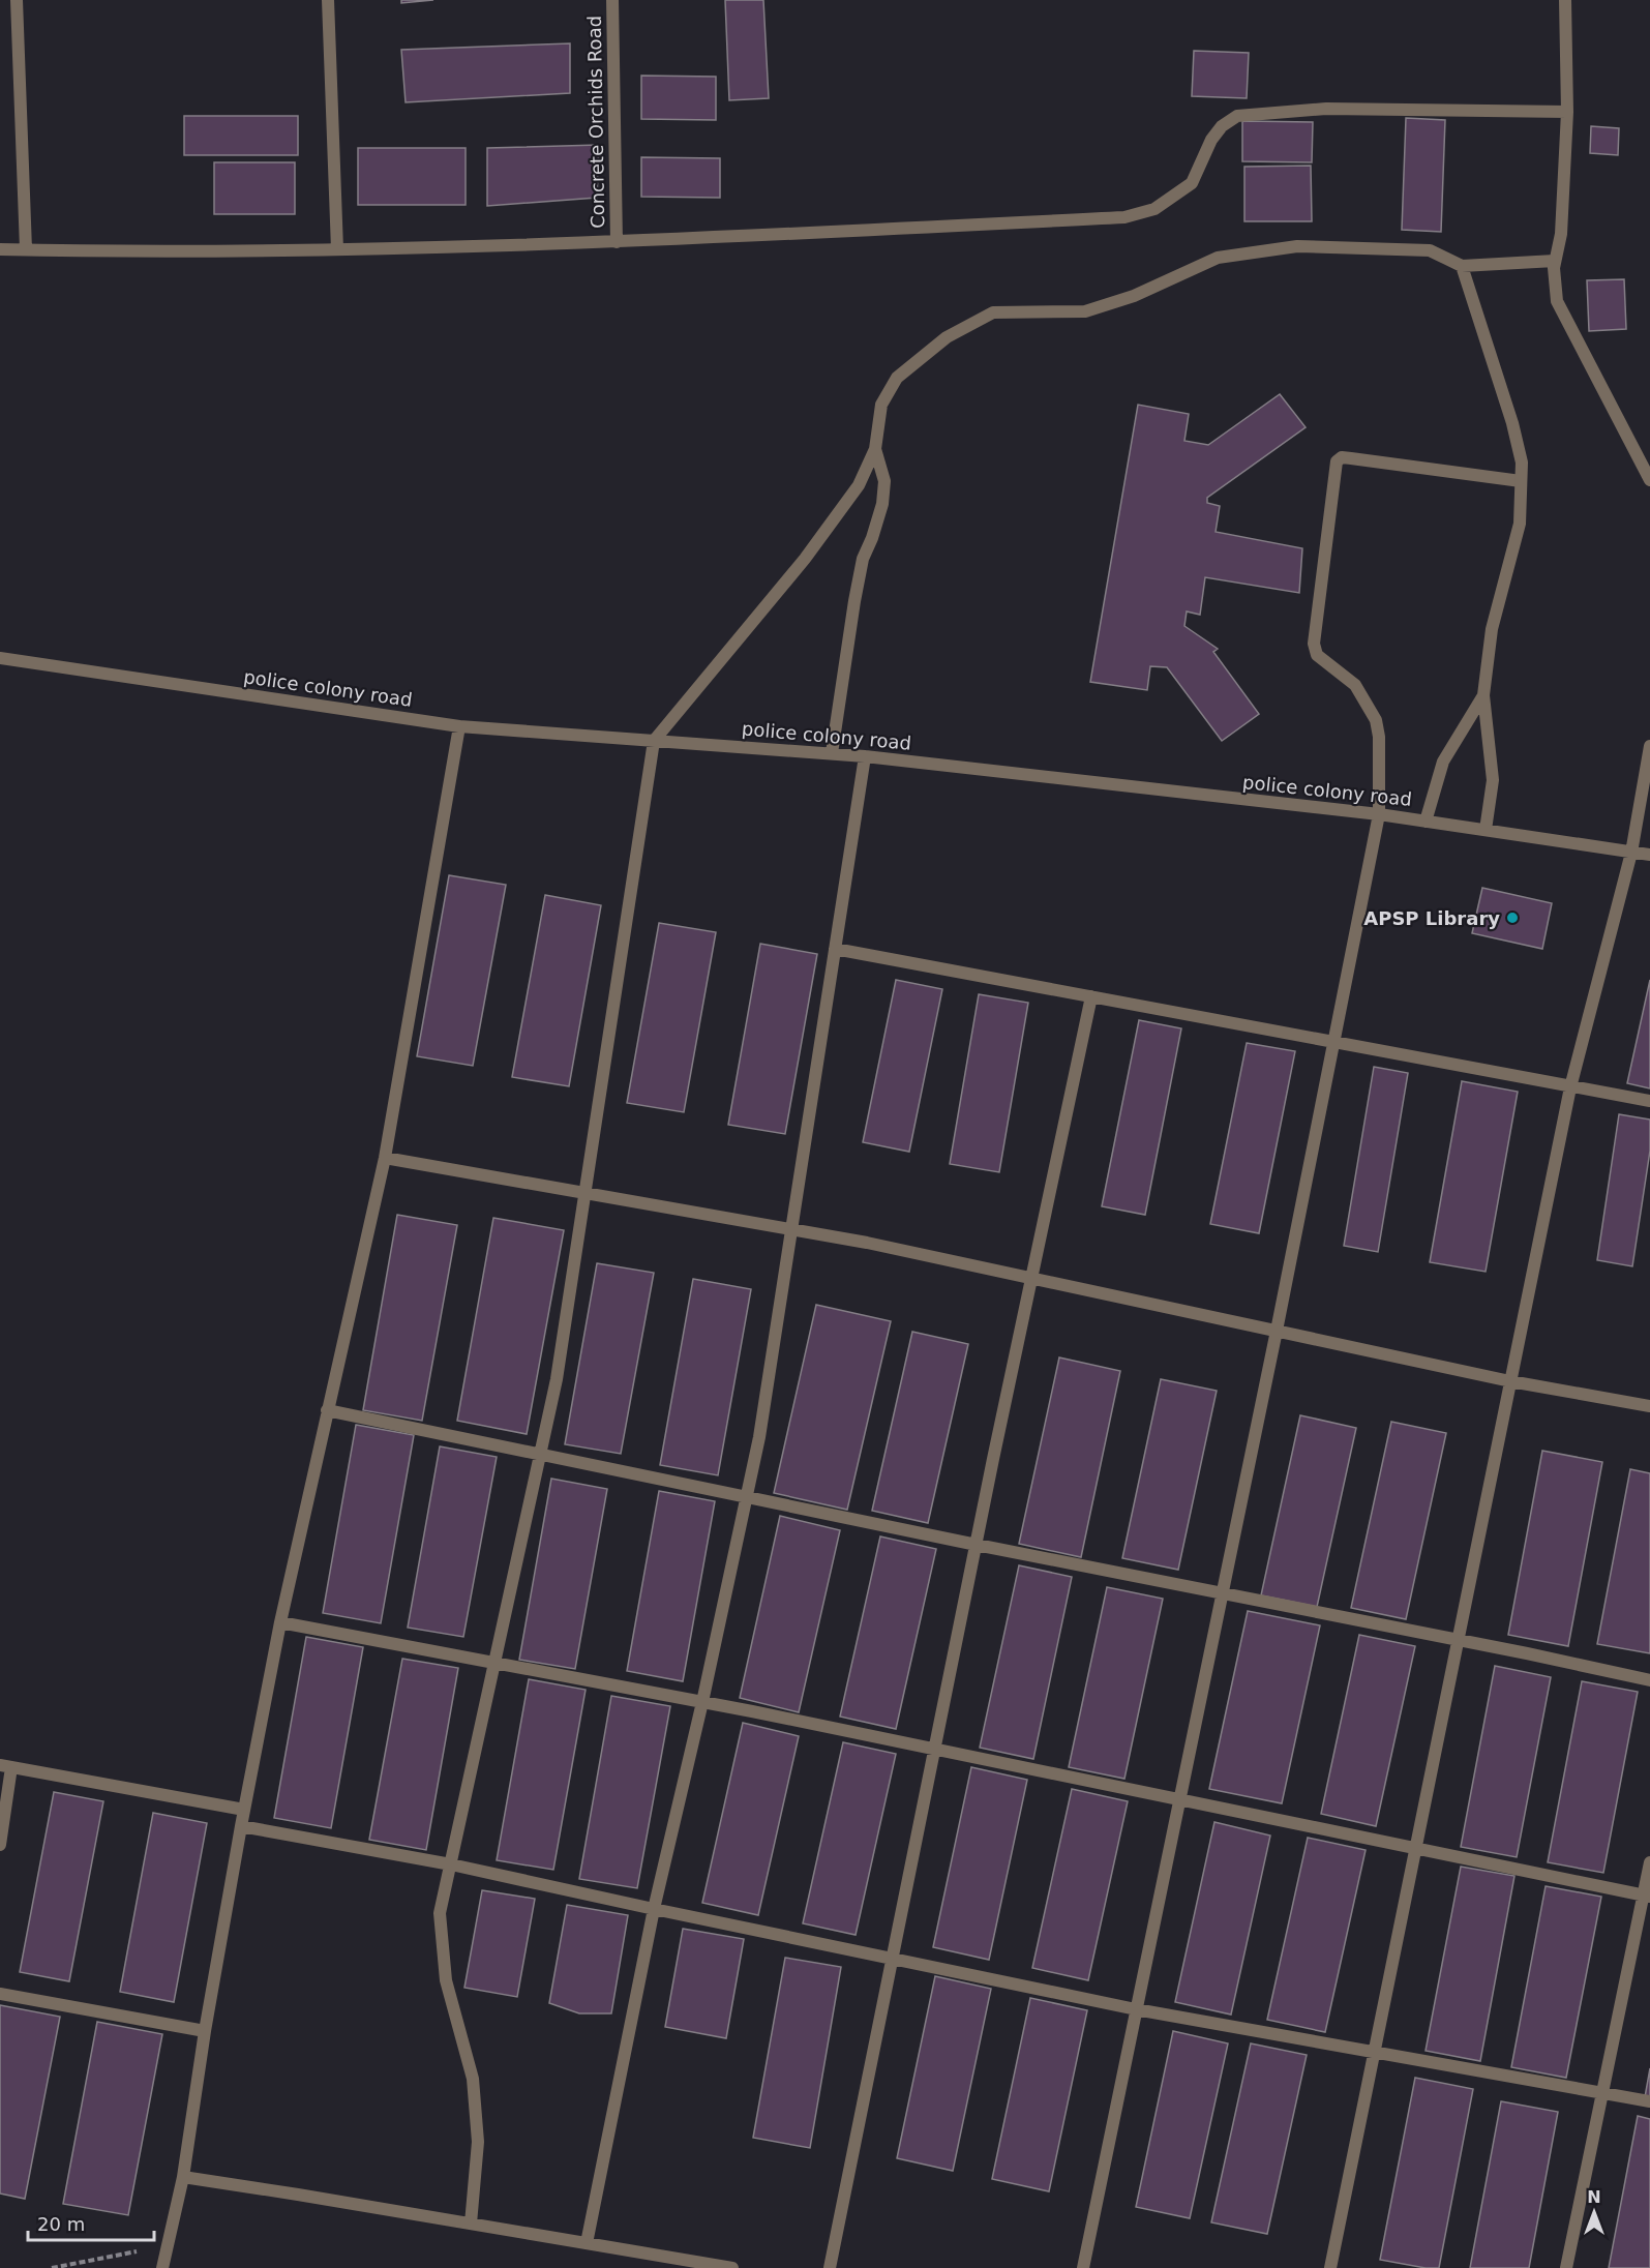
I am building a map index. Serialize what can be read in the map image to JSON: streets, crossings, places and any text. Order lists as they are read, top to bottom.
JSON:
{
  "streets": {
    "street": ["Concrete Orchids Road", "police colony road"]
  },
  "places": ["APSP Library"],
  "scale_bar": "20 m",
  "north": "top"
}
